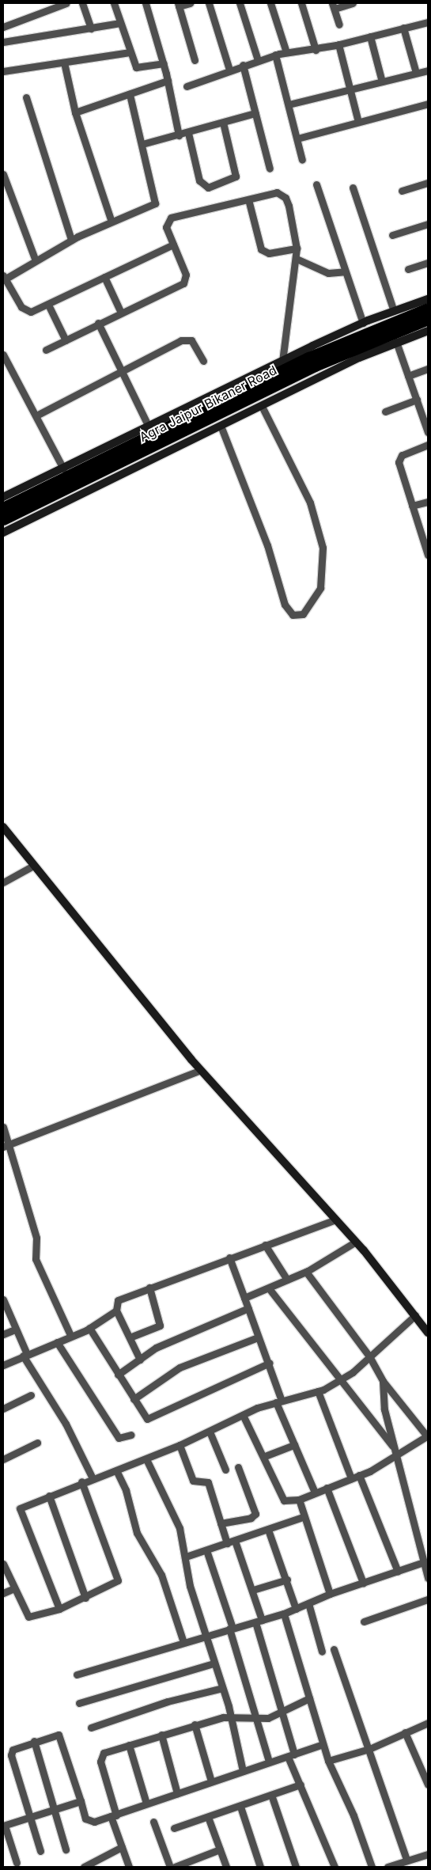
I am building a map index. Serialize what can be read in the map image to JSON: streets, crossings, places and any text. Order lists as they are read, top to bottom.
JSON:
{
  "streets": {
    "highway": ["Agra Jaipur Bikaner Road"]
  }
}
